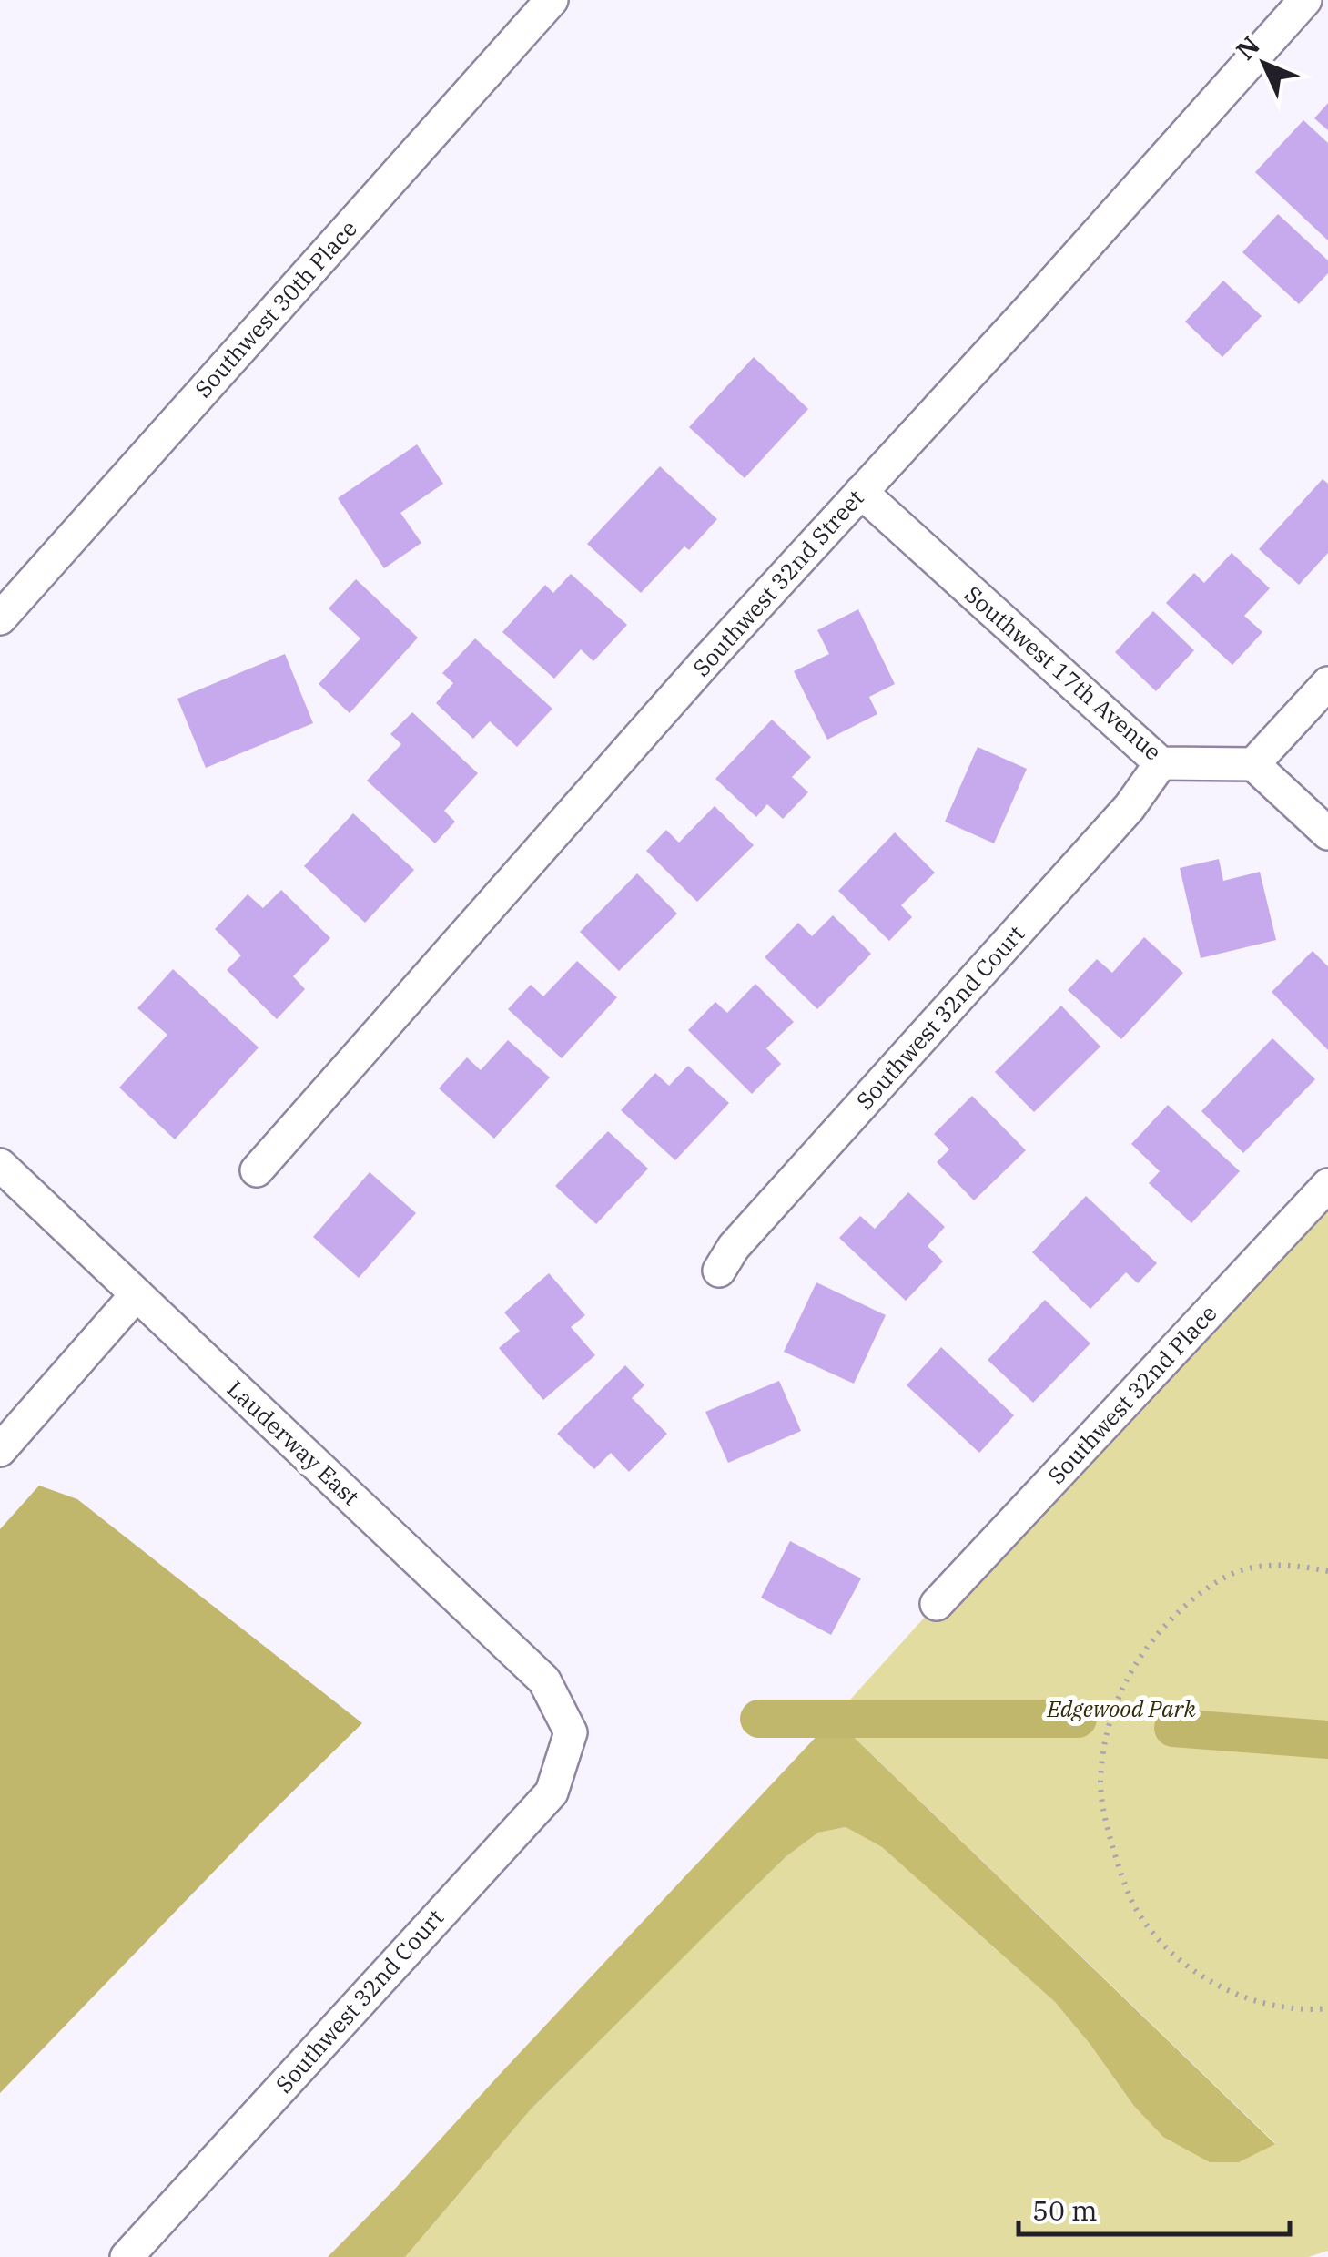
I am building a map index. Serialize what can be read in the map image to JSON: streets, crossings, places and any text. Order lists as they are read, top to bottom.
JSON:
{
  "streets": {
    "street": [
      "Southwest 30th Place",
      "Southwest 32nd Street",
      "Southwest 17th Avenue",
      "Southwest 32nd Court",
      "Southwest 32nd Place",
      "Lauderway East"
    ]
  },
  "crossings": [
    ["Southwest 32nd Street", "Southwest 17th Avenue"],
    ["Southwest 17th Avenue", "Southwest 32nd Court"],
    ["Southwest 32nd Court", "Lauderway East"]
  ],
  "parks": ["Edgewood Park"],
  "scale_bar": "50 m",
  "north": "top left"
}
